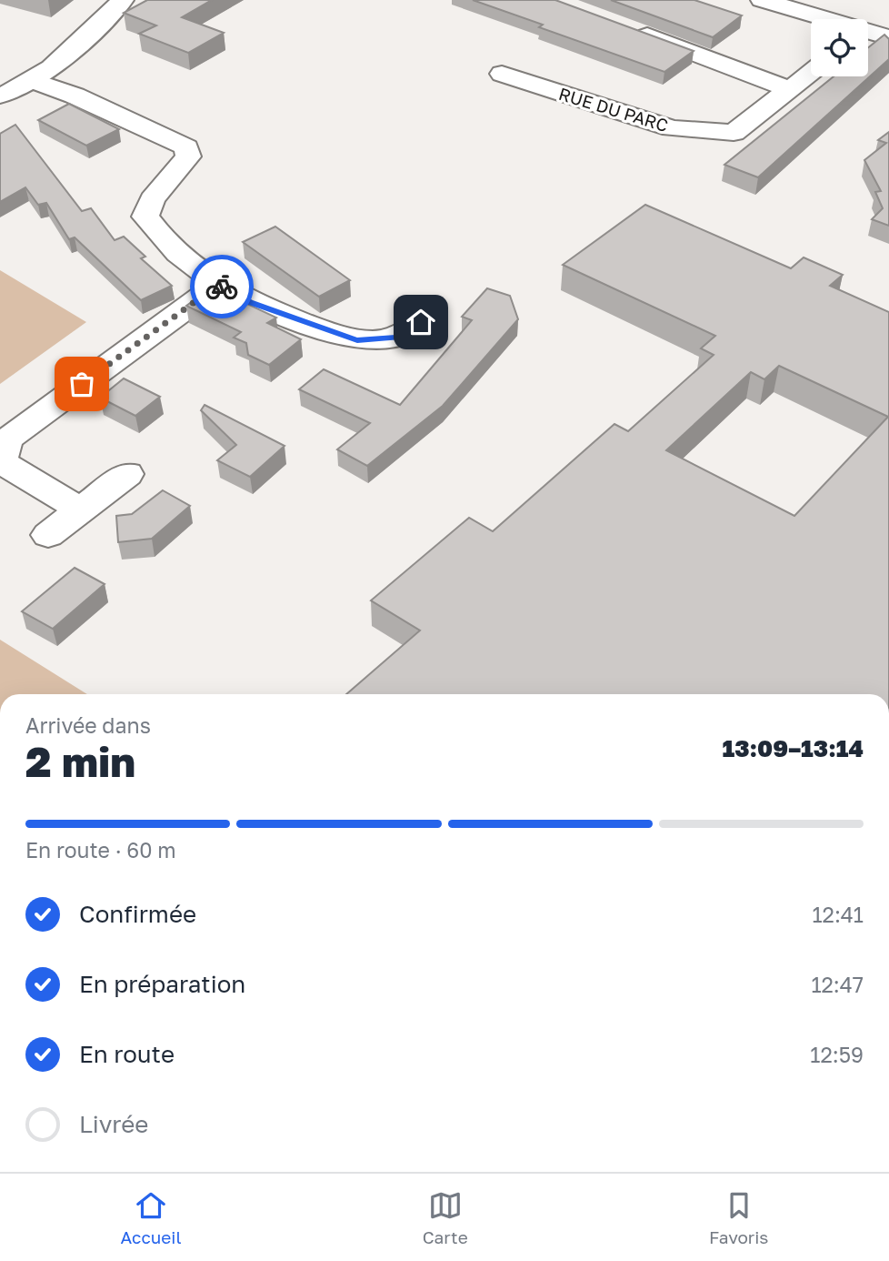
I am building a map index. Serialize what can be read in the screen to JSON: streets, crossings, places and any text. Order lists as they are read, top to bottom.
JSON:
{
  "streets": {
    "street": ["RUE DU PARC"]
  },
  "page": {
    "heading": ["2 min", "Arrivée dans", "13:09–13:14"],
    "bar": "En route · 60 m",
    "list": [
      ["Confirmée", "12:41"],
      ["En préparation", "12:47"],
      ["En route", "12:59"],
      "Livrée"
    ],
    "tabs": ["Accueil", "Carte", "Favoris"]
  }
}
